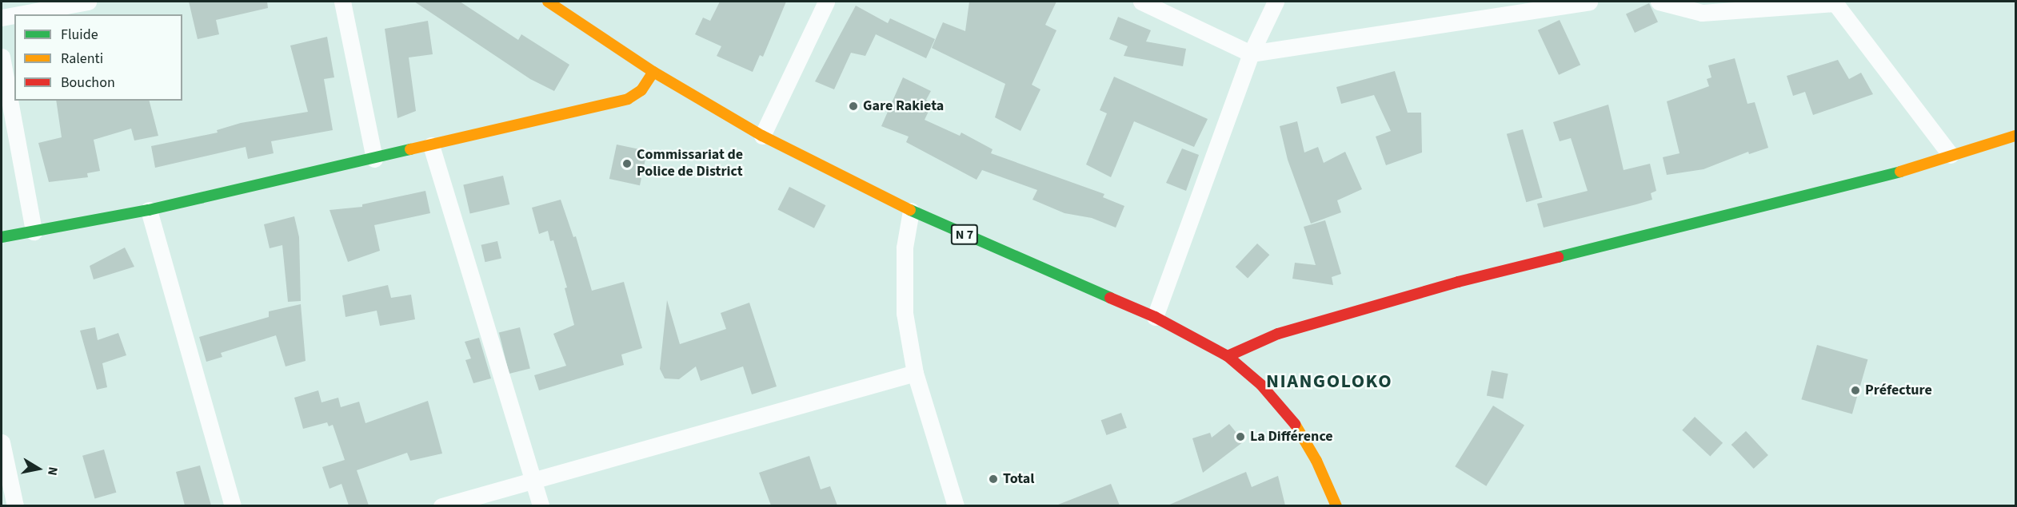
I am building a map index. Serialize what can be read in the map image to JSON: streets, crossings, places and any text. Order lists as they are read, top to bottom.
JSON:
{
  "streets": {
    "main road": ["N 7"]
  },
  "districts": ["NIANGOLOKO"],
  "places": [
    "Gare Rakieta",
    "Commissariat de Police de District",
    "Préfecture",
    "La Différence",
    "Total"
  ],
  "legend": ["Fluide", "Ralenti", "Bouchon"],
  "north": "right"
}
